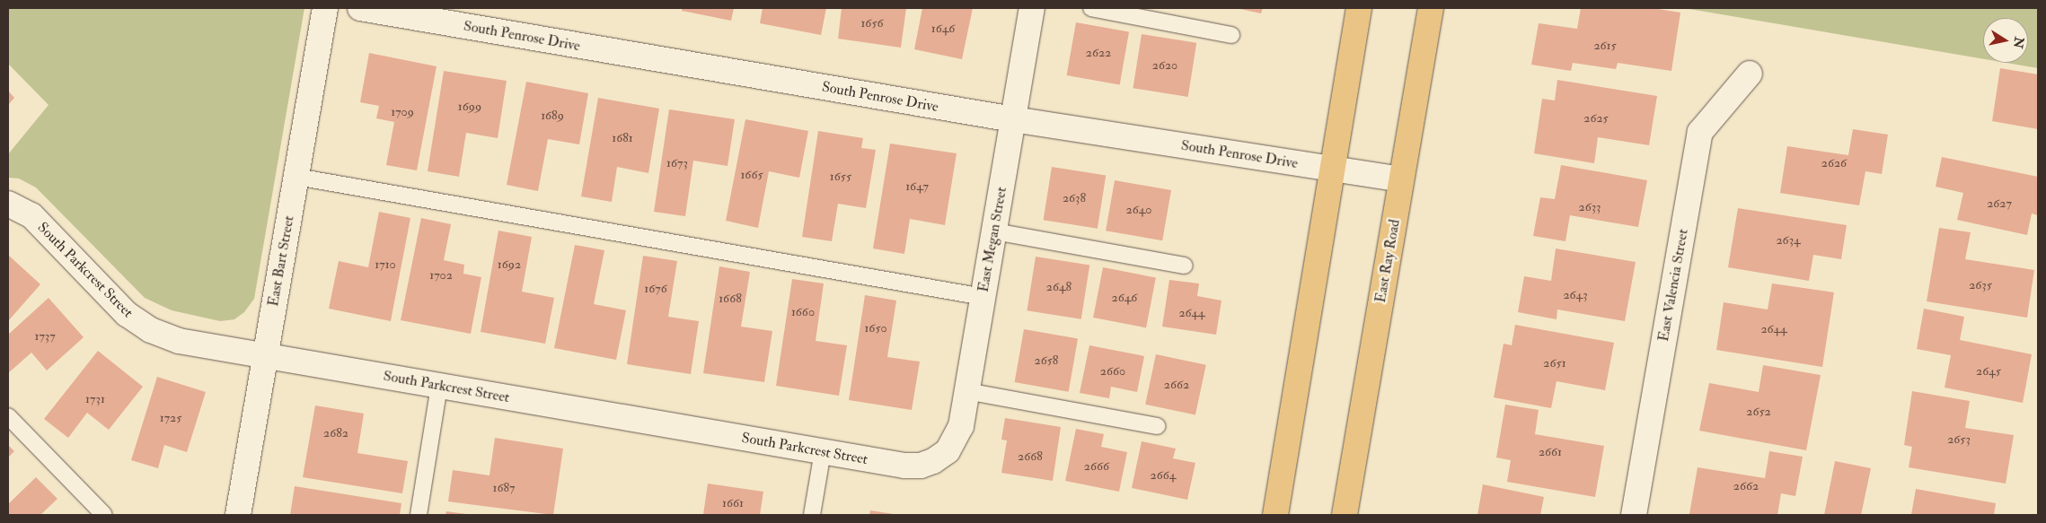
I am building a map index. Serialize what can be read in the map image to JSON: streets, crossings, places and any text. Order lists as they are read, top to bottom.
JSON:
{
  "streets": {
    "main road": ["East Ray Road"],
    "street": [
      "South Penrose Drive",
      "East Megan Street",
      "East Bart Street",
      "South Parkcrest Street",
      "East Valencia Street"
    ]
  },
  "crossings": [
    ["South Penrose Drive", "East Megan Street"],
    ["South Penrose Drive", "East Ray Road"],
    ["East Megan Street", "South Parkcrest Street"],
    ["East Bart Street", "South Parkcrest Street"]
  ],
  "house_numbers": [
    "1656",
    "1646",
    "2615",
    "2622",
    "2620",
    "1699",
    "1709",
    "1689",
    "2625",
    "1681",
    "1673",
    "2626",
    "1665",
    "1655",
    "1647",
    "2638",
    "2627",
    "2633",
    "2640",
    "2634",
    "1710",
    "1692",
    "1702",
    "2635",
    "2648",
    "1676",
    "2643",
    "2646",
    "1668",
    "1660",
    "2644",
    "1650",
    "2644",
    "1737",
    "2658",
    "2651",
    "2660",
    "2645",
    "2662",
    "1731",
    "2652",
    "1725",
    "2682",
    "2653",
    "2661",
    "2668",
    "2666",
    "2664",
    "2662",
    "1687",
    "1661"
  ],
  "north": "right"
}
